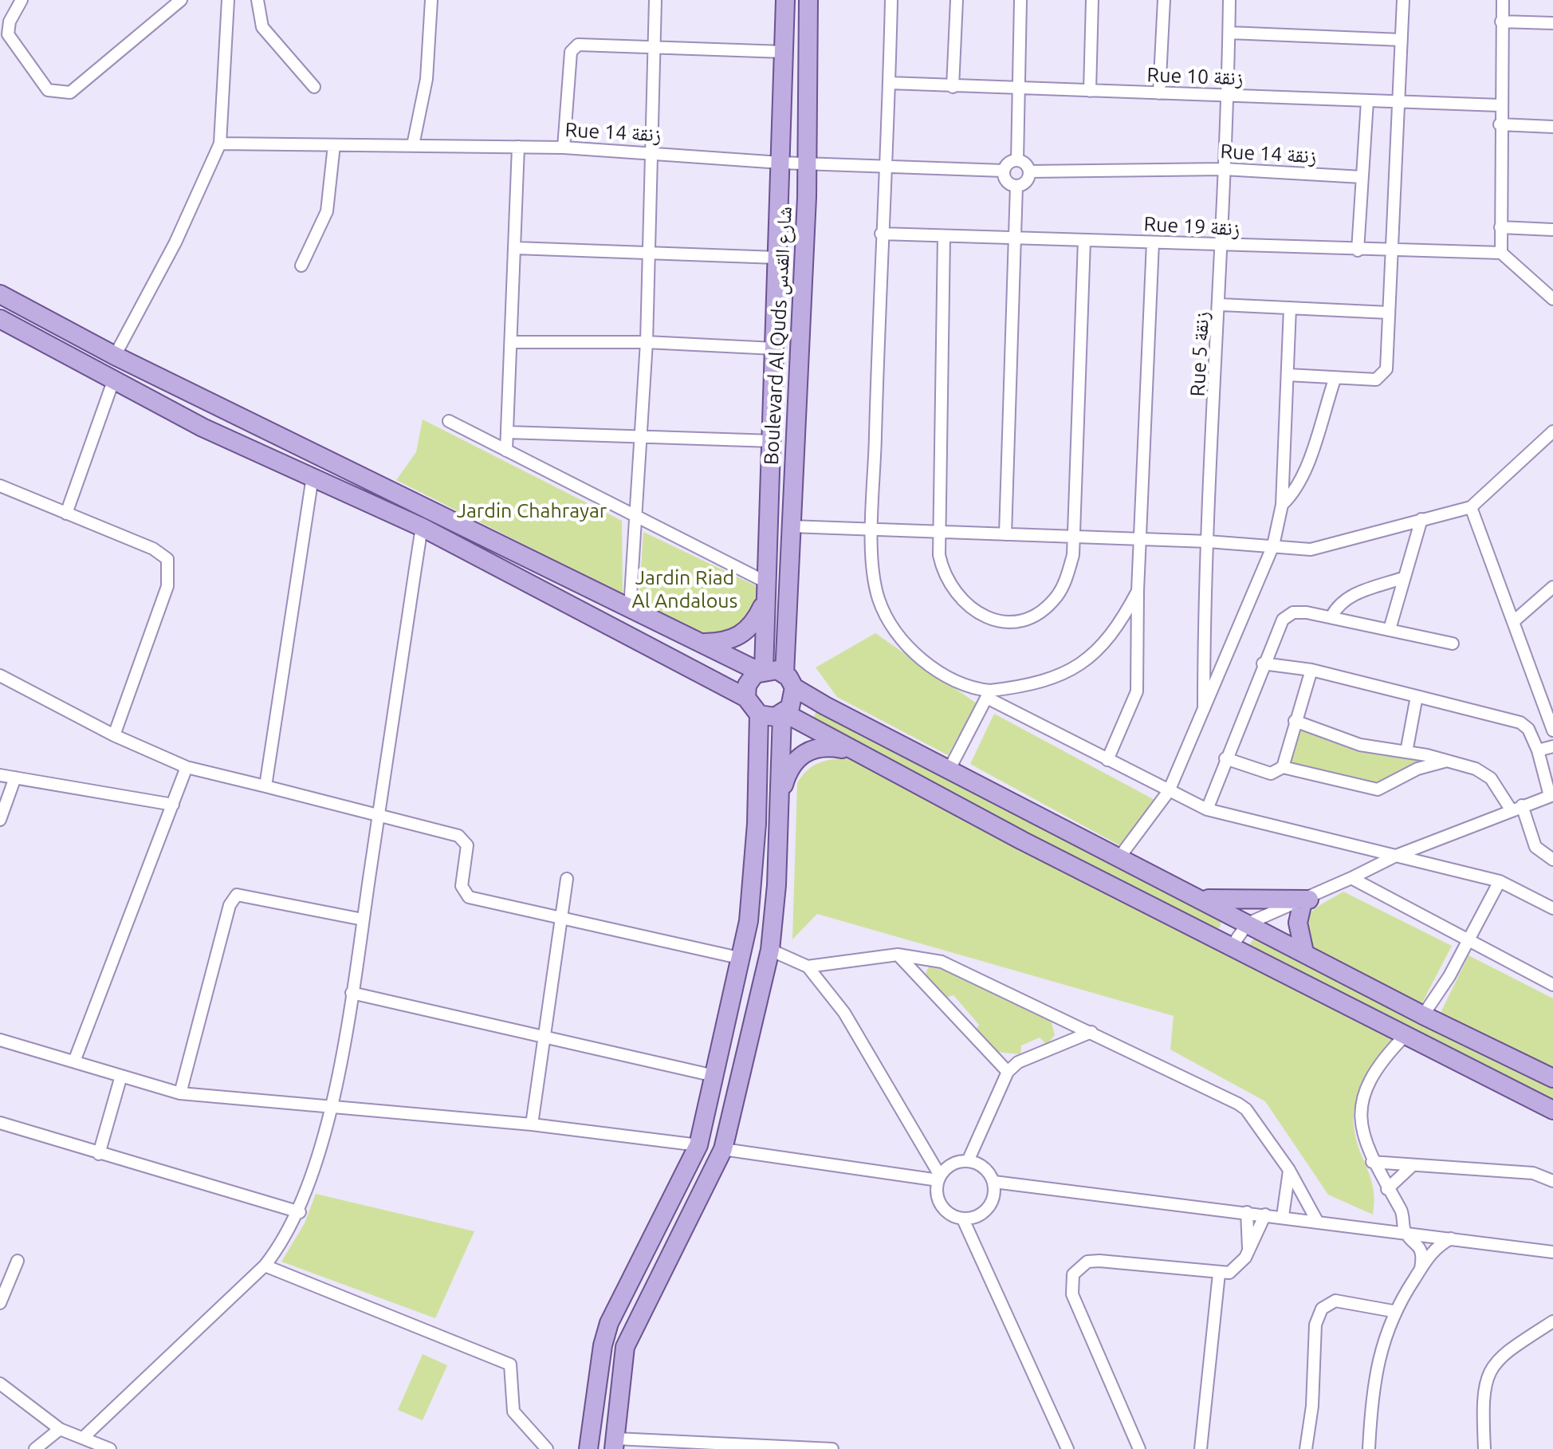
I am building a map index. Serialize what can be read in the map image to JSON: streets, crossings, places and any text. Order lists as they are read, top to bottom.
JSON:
{
  "streets": {
    "main road": ["Boulevard Al Quds شارع القدس"],
    "street": [
      "Rue 10 زنقة",
      "Rue 14 زنقة",
      "Rue 19 زنقة",
      "Rue 5 زنقة"
    ]
  },
  "crossings": [
    ["Rue 10 زنقة", "Rue 5 زنقة"],
    ["Rue 14 زنقة", "Boulevard Al Quds شارع القدس"],
    ["Rue 14 زنقة", "Rue 5 زنقة"],
    ["Rue 19 زنقة", "Rue 5 زنقة"]
  ],
  "parks": ["Jardin Chahrayar", "Jardin Riad Al Andalous"]
}
